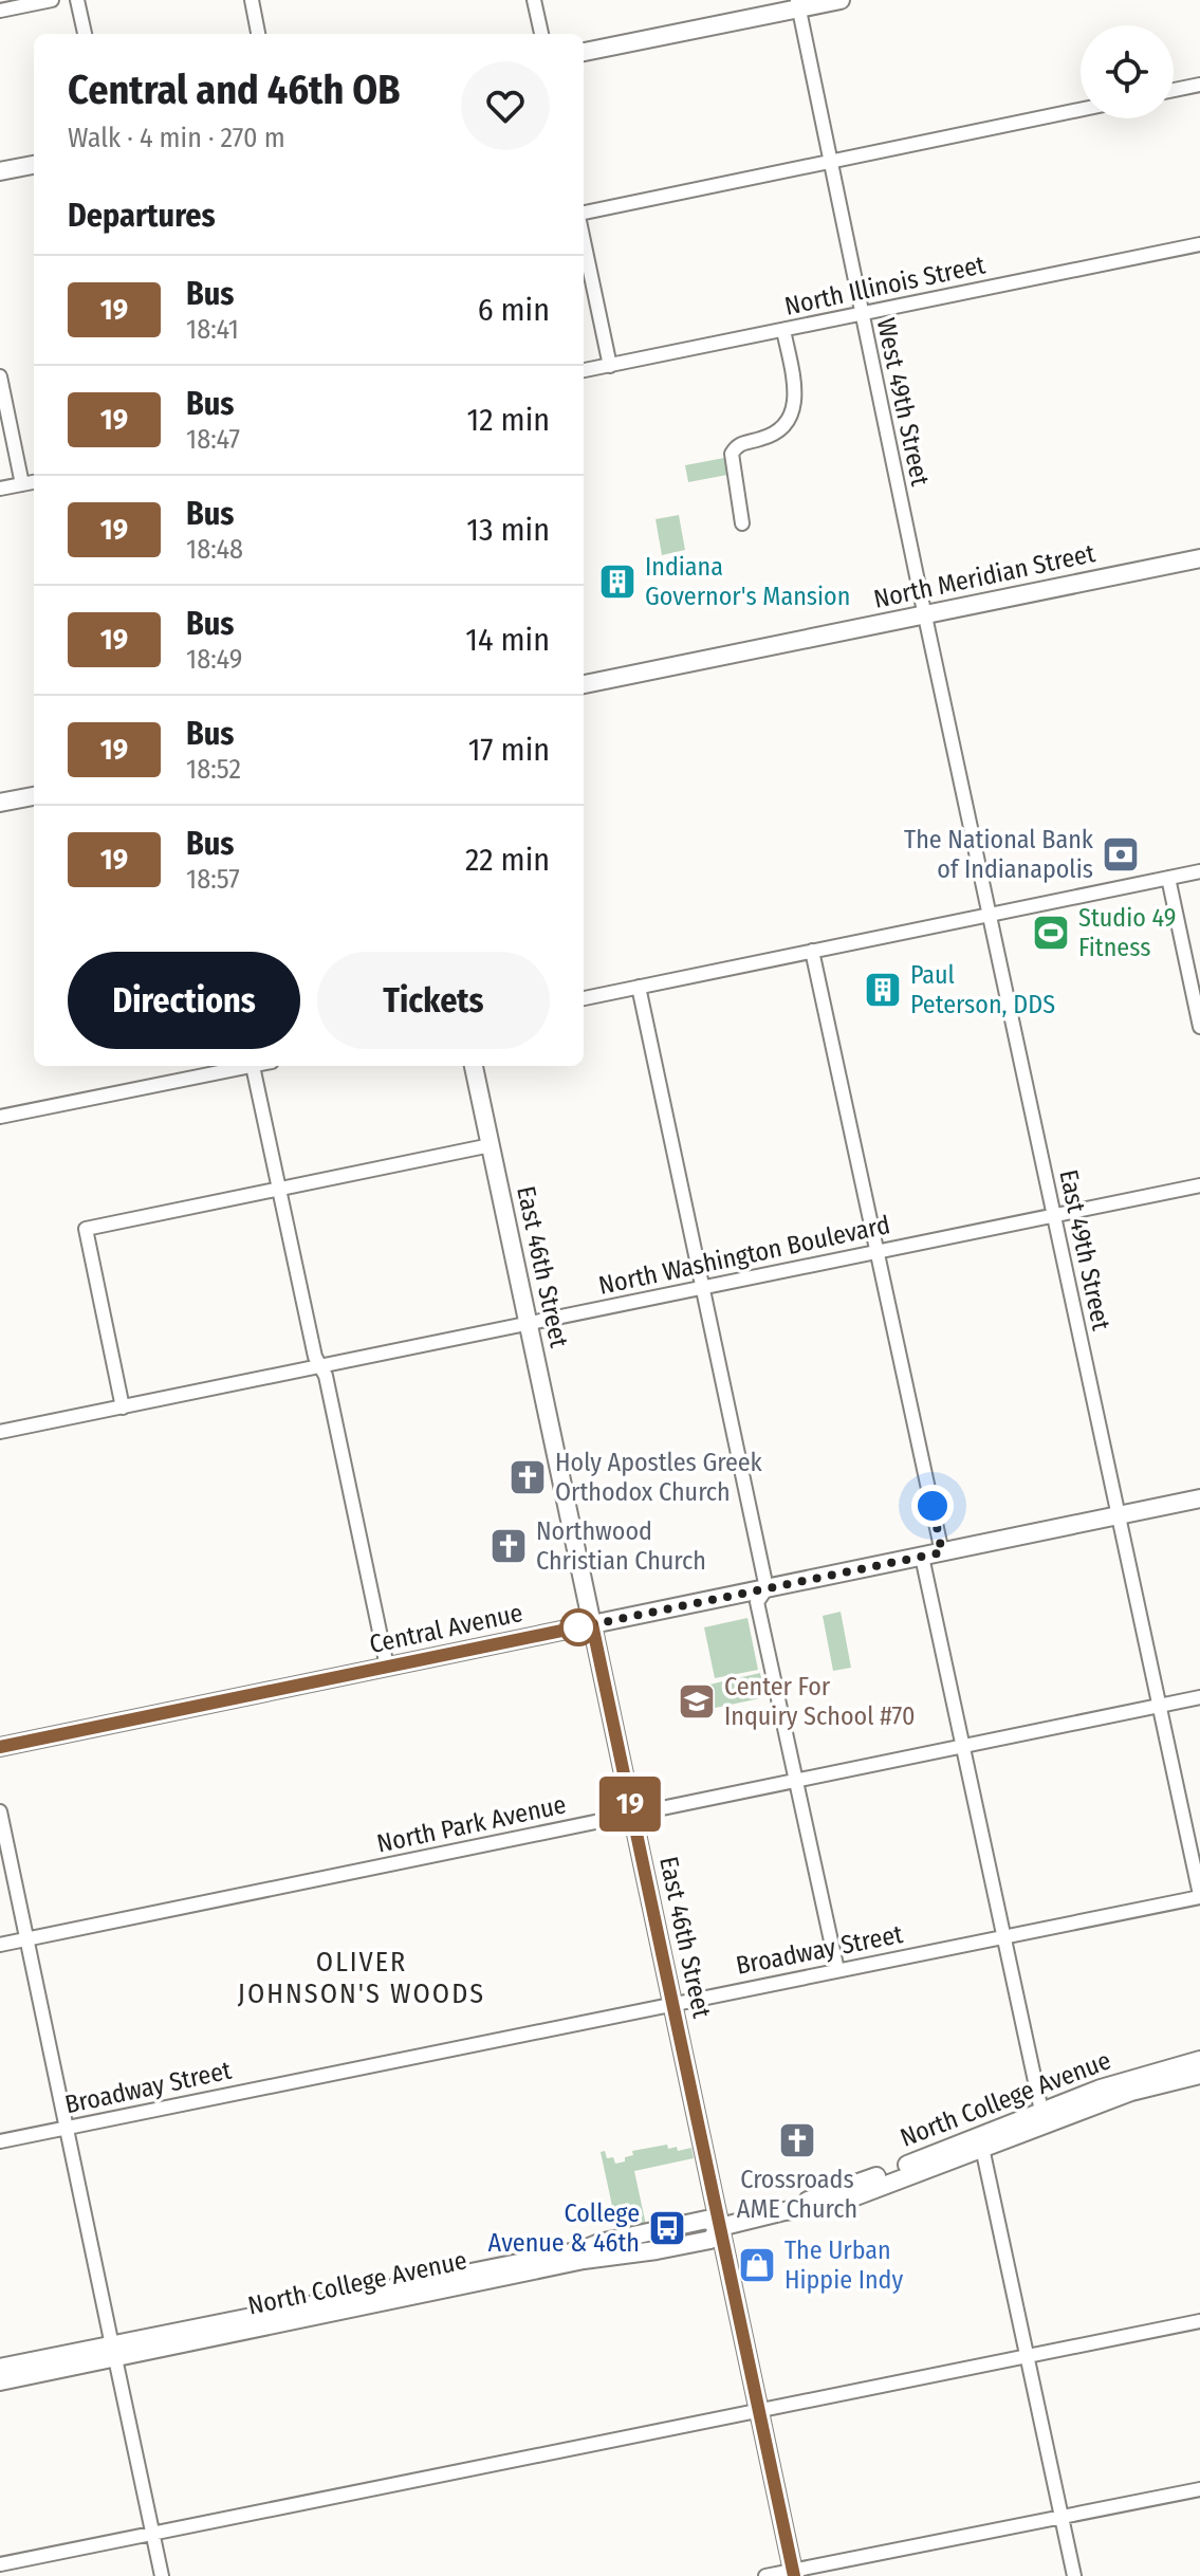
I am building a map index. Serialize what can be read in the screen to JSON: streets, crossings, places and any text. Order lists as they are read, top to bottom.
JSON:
{
  "streets": {
    "main road": [
      "North Meridian Street",
      "East 46th Street",
      "Central Avenue",
      "North College Avenue"
    ],
    "street": [
      "North Illinois Street",
      "West 49th Street",
      "East 49th Street",
      "North Washington Boulevard",
      "North Park Avenue",
      "Broadway Street"
    ]
  },
  "crossings": [
    ["North Illinois Street", "West 49th Street"],
    ["West 49th Street", "North Meridian Street"],
    ["West 49th Street", "East 49th Street"],
    ["North Meridian Street", "East 49th Street"],
    ["East 49th Street", "North Washington Boulevard"],
    ["East 49th Street", "Central Avenue"],
    ["East 49th Street", "North Park Avenue"],
    ["East 49th Street", "Broadway Street"],
    ["North Washington Boulevard", "East 46th Street"],
    ["East 46th Street", "Central Avenue"],
    ["East 46th Street", "North Park Avenue"],
    ["East 46th Street", "Broadway Street"],
    ["East 46th Street", "North College Avenue"]
  ],
  "districts": ["OLIVER JOHNSON'S WOODS"],
  "places": {
    "building": ["Indiana Governor's Mansion", "Paul Peterson, DDS"],
    "bank": ["The National Bank of Indianapolis"],
    "sports": ["Studio 49 Fitness"],
    "church": ["Holy Apostles Greek Orthodox Church", "Northwood Christian Church", "Crossroads AME Church"],
    "school or university": ["Center For Inquiry School #70"],
    "bus stop": ["College Avenue & 46th"],
    "shop": ["The Urban Hippie Indy"]
  },
  "lines": ["bus line 19"],
  "page": {
    "on_map": "19",
    "heading": [
      ["Central and 46th OB", "Walk · 4 min · 270 m"],
      "Departures"
    ],
    "list": [
      {
        "mark": "19",
        "name": "Bus",
        "note": "18:41",
        "value": "6 min"
      },
      {
        "mark": "19",
        "name": "Bus",
        "note": "18:47",
        "value": "12 min"
      },
      {
        "mark": "19",
        "name": "Bus",
        "note": "18:48",
        "value": "13 min"
      },
      {
        "mark": "19",
        "name": "Bus",
        "note": "18:49",
        "value": "14 min"
      },
      {
        "mark": "19",
        "name": "Bus",
        "note": "18:52",
        "value": "17 min"
      },
      {
        "mark": "19",
        "name": "Bus",
        "note": "18:57",
        "value": "22 min"
      }
    ],
    "buttons": ["Directions", "Tickets"]
  }
}
